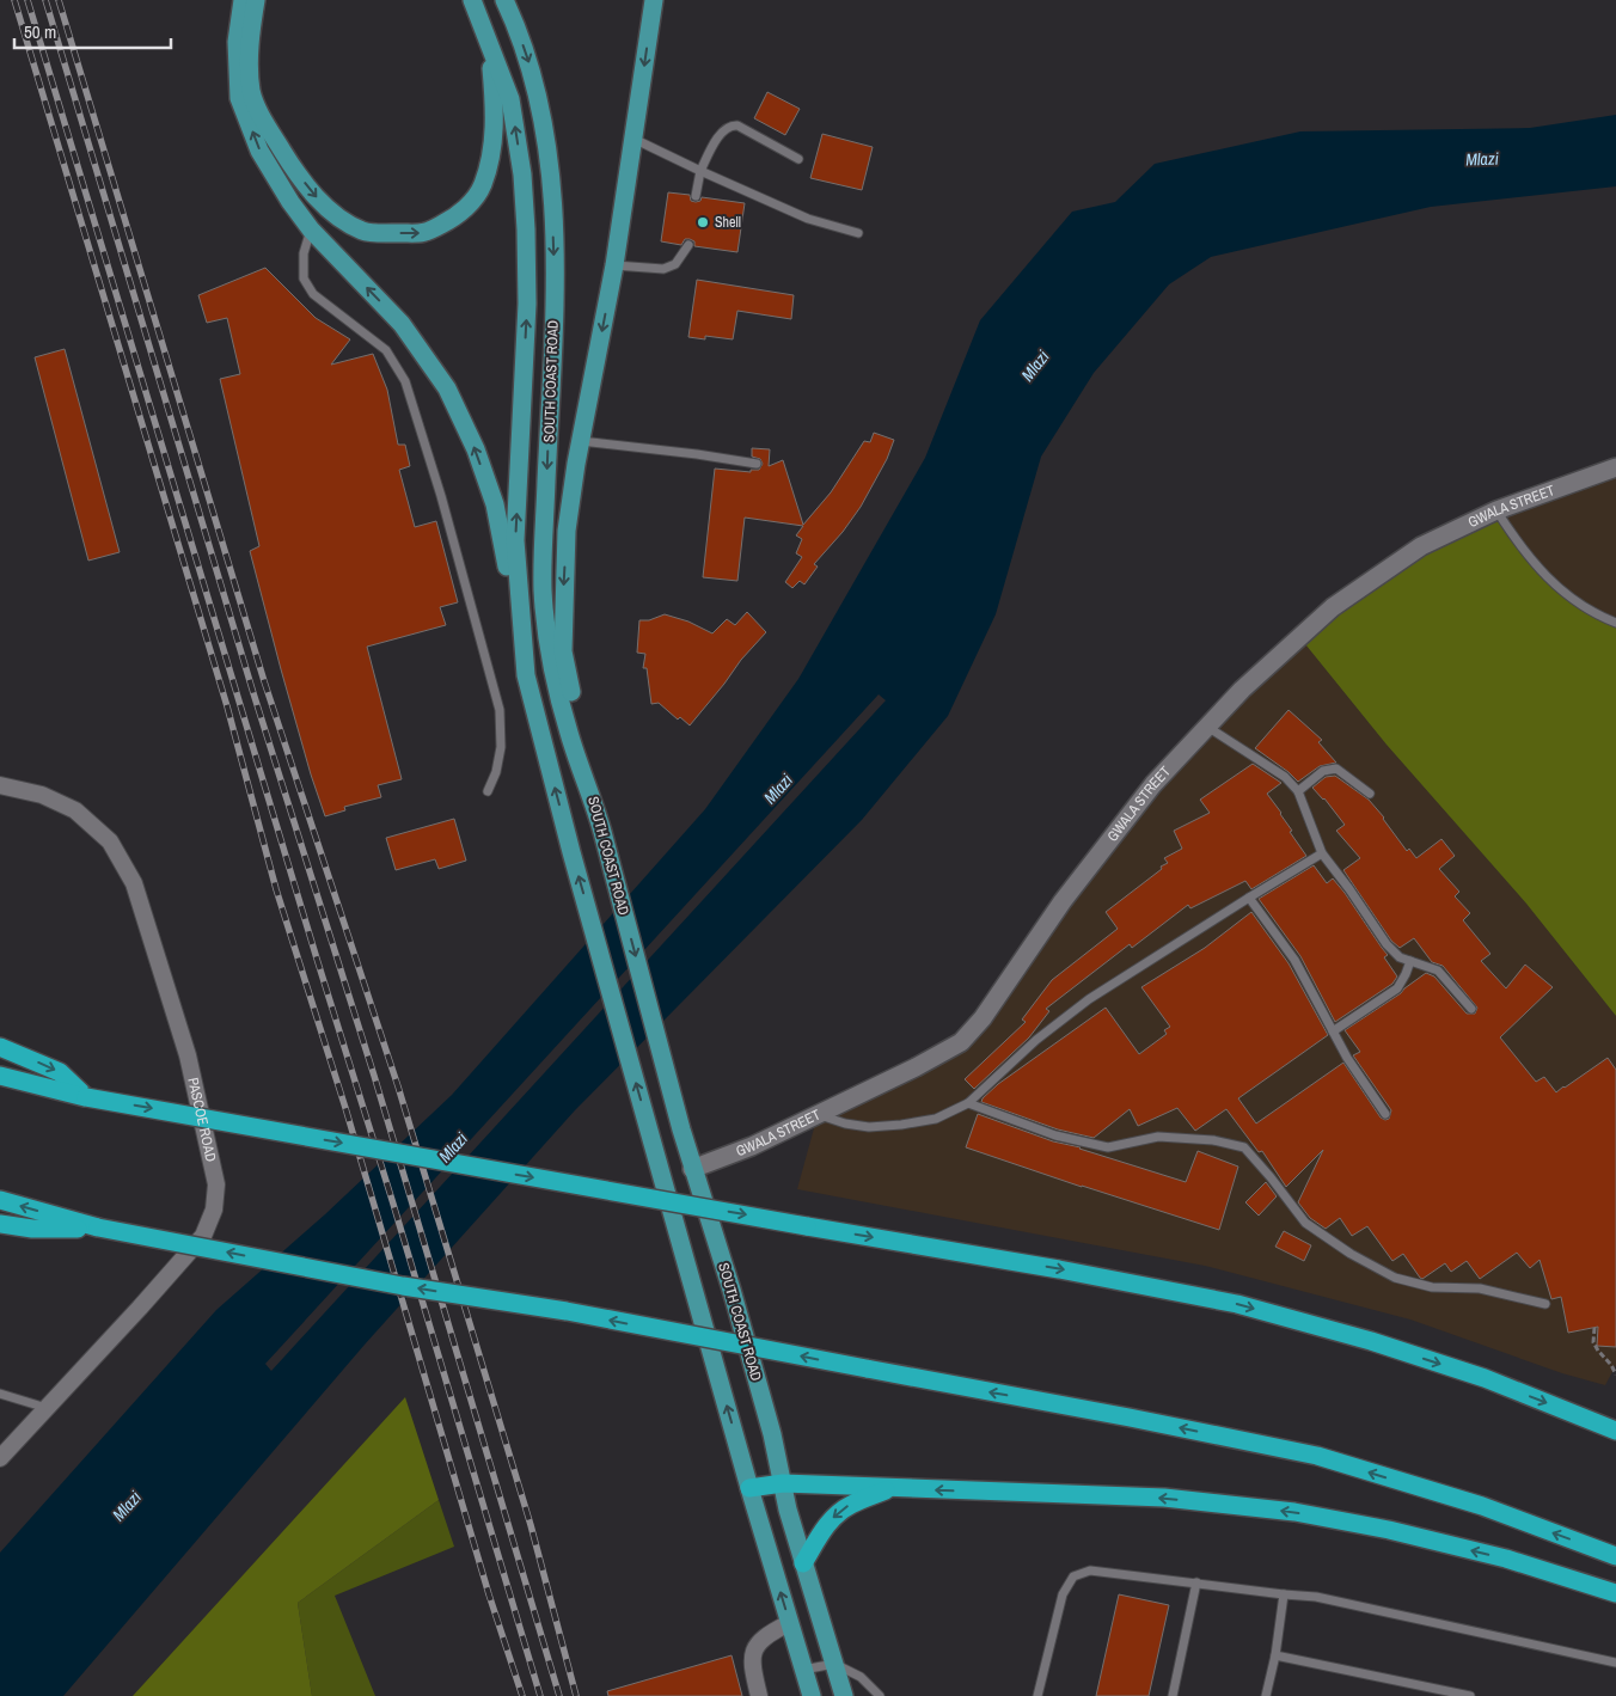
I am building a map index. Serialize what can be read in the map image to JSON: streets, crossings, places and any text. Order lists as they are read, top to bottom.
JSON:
{
  "streets": {
    "main road": ["SOUTH COAST ROAD"],
    "street": ["GWALA STREET", "PASCOE ROAD"]
  },
  "crossings": [
    ["SOUTH COAST ROAD", "GWALA STREET"]
  ],
  "water": ["Mlazi"],
  "places": ["Shell"],
  "scale_bar": "50 m"
}
